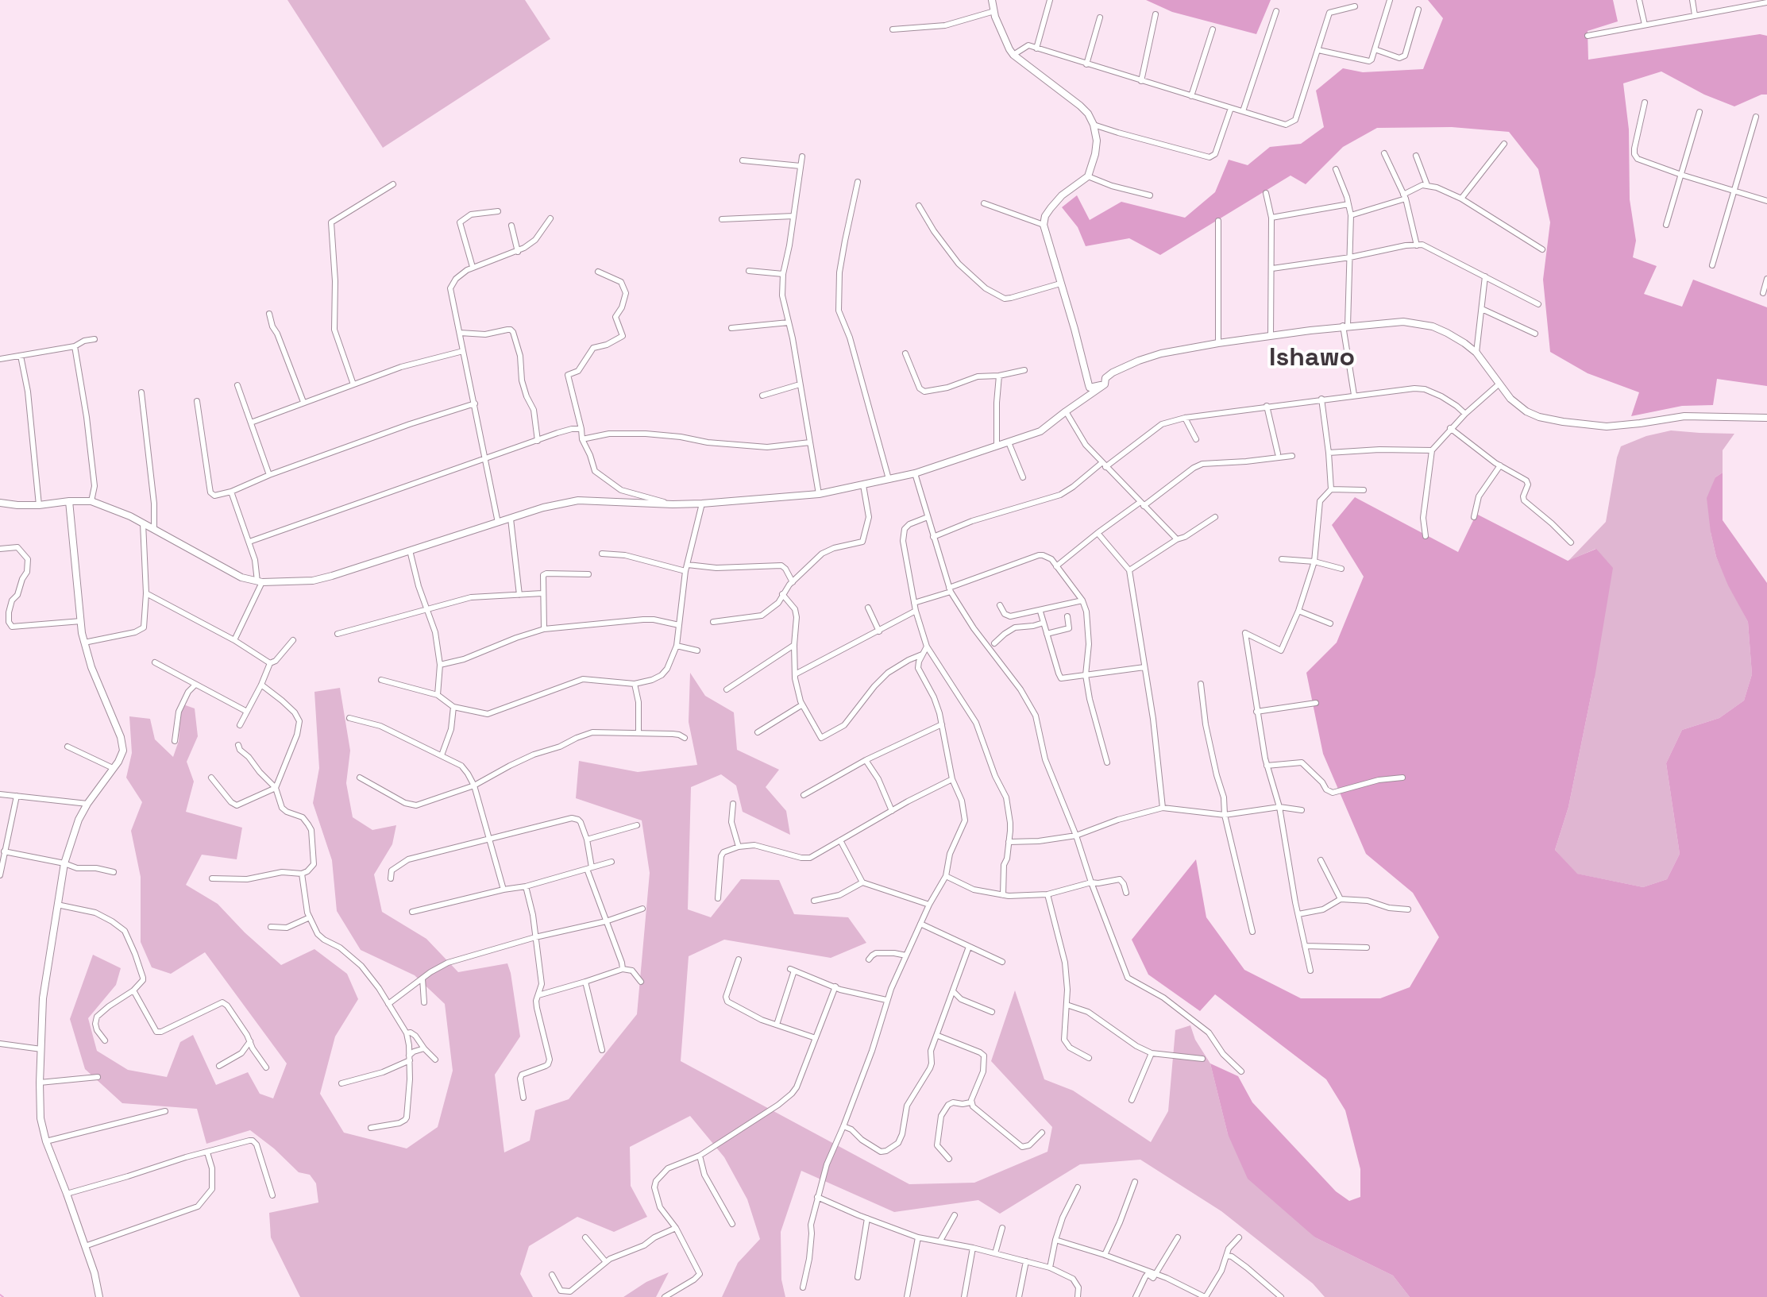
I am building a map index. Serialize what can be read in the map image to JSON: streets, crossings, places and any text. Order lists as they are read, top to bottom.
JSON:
{
  "districts": ["Ishawo"]
}
